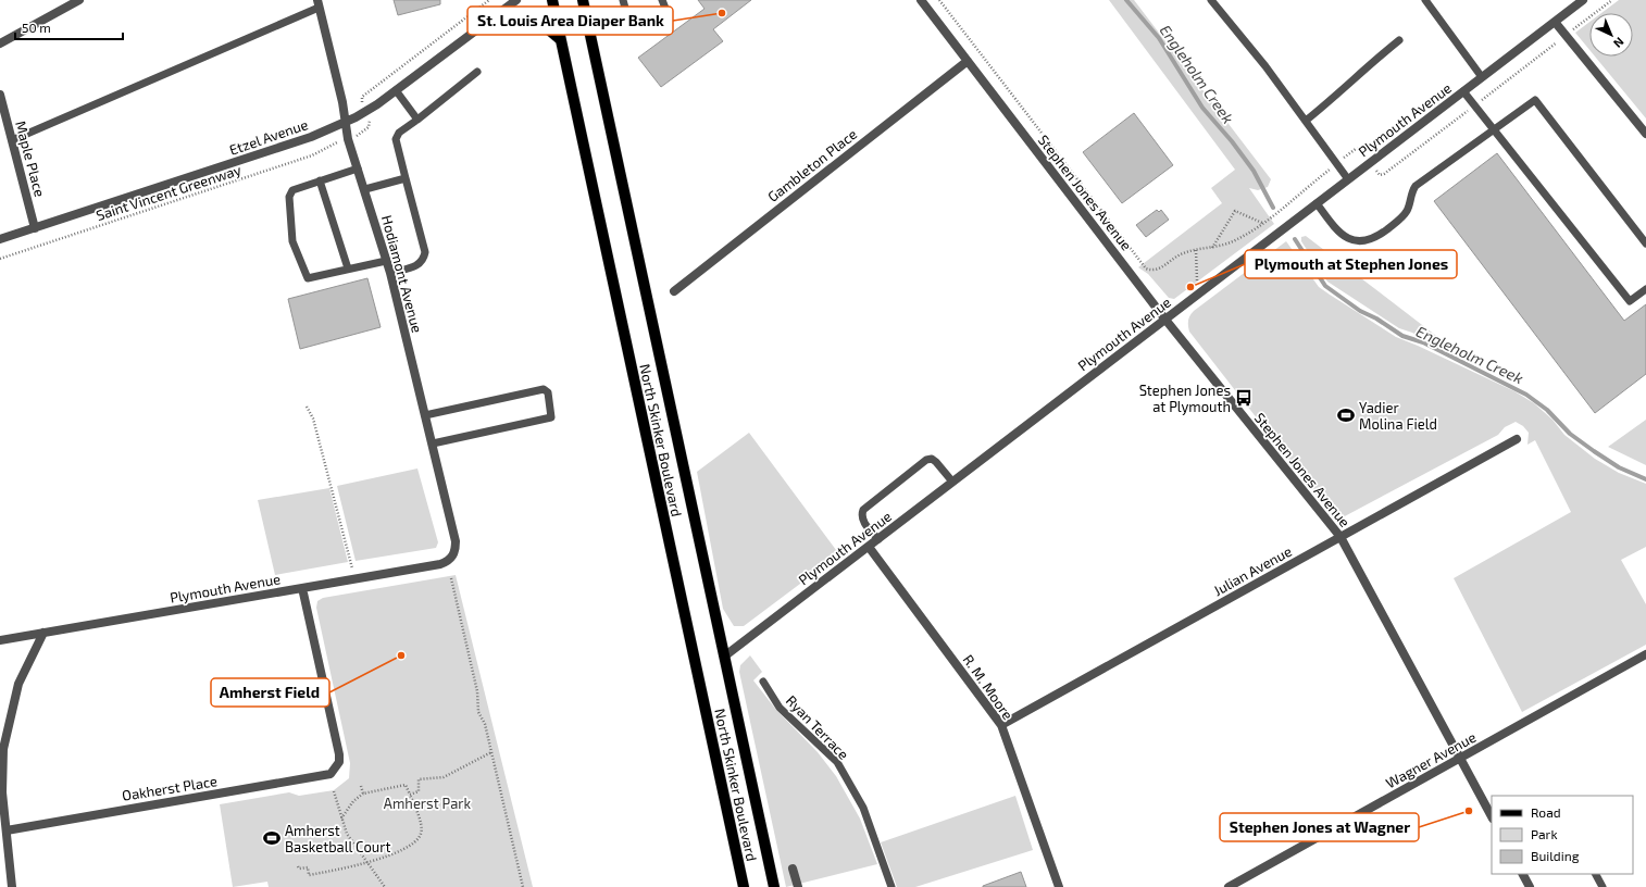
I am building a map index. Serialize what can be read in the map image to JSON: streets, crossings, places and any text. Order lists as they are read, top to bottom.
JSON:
{
  "streets": {
    "main road": ["North Skinker Boulevard"],
    "street": [
      "Plymouth Avenue",
      "Etzel Avenue",
      "Maple Place",
      "Gambleton Place",
      "Stephen Jones Avenue",
      "Hodiamont Avenue",
      "Julian Avenue",
      "R. M. Moore",
      "Wagner Avenue",
      "Oakherst Place"
    ],
    "lane": ["Ryan Terrace"],
    "path": ["Saint Vincent Greenway"]
  },
  "crossings": [
    ["Plymouth Avenue", "Stephen Jones Avenue"],
    ["Plymouth Avenue", "Hodiamont Avenue"],
    ["Plymouth Avenue", "North Skinker Boulevard"],
    ["Plymouth Avenue", "R. M. Moore"],
    ["Plymouth Avenue", "Oakherst Place"],
    ["Etzel Avenue", "Maple Place"],
    ["Etzel Avenue", "Hodiamont Avenue"],
    ["Gambleton Place", "Stephen Jones Avenue"],
    ["Stephen Jones Avenue", "Julian Avenue"],
    ["Stephen Jones Avenue", "Wagner Avenue"],
    ["Julian Avenue", "R. M. Moore"]
  ],
  "water": ["Engleholm Creek"],
  "parks": ["Amherst Park"],
  "places": {
    "other": [
      "St. Louis Area Diaper Bank",
      "Plymouth at Stephen Jones",
      "Amherst Field",
      "Stephen Jones at Wagner"
    ],
    "bus stop": ["Stephen Jones at Plymouth"],
    "sports": ["Yadier Molina Field", "Amherst Basketball Court"]
  },
  "legend": ["Road", "Park", "Building"],
  "scale_bar": "50 m",
  "north": "bottom right"
}
